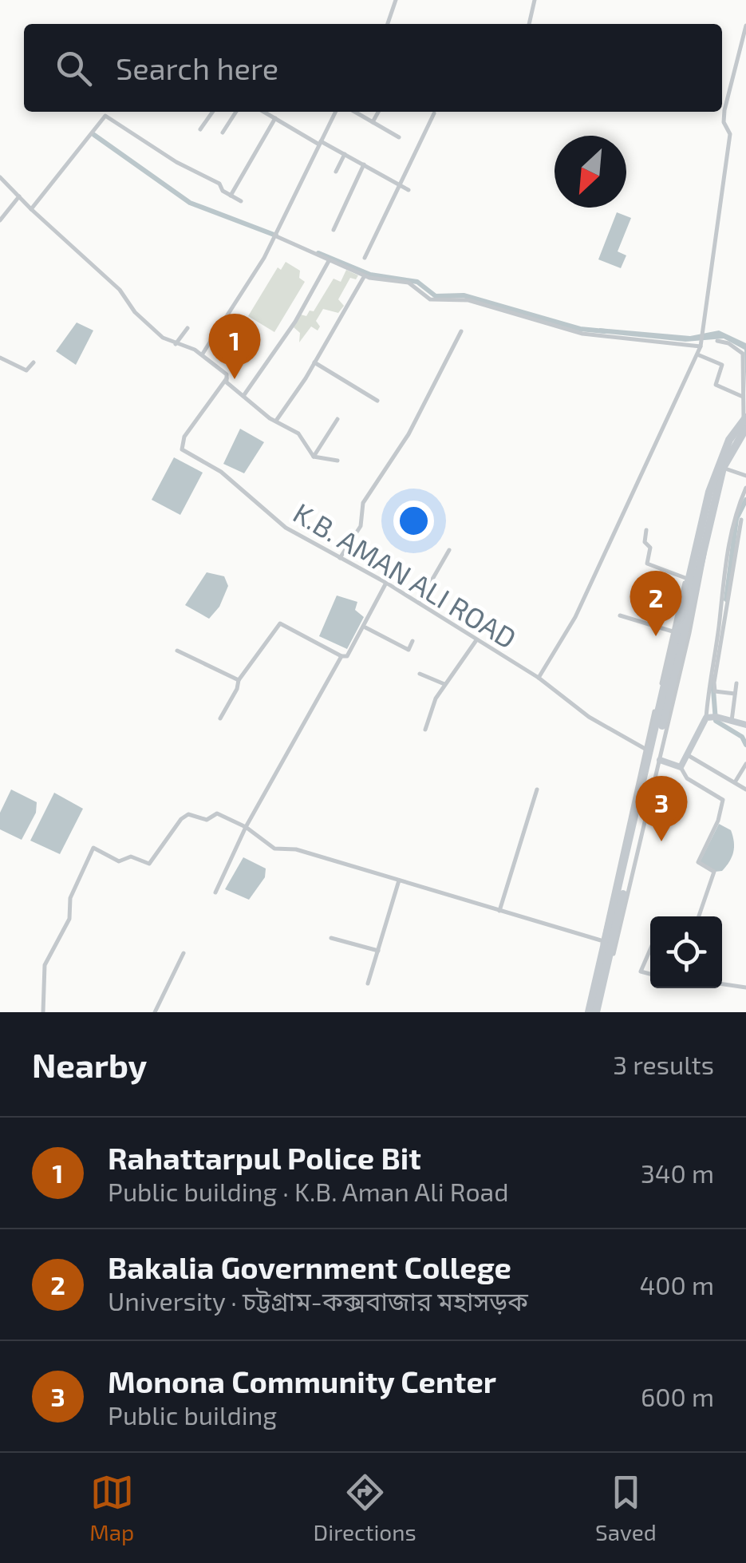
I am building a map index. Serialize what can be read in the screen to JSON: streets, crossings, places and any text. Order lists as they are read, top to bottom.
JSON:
{
  "streets": {
    "street": ["K.B. AMAN ALI ROAD"]
  },
  "north": "bottom left",
  "page": {
    "search": "Search here",
    "pins": ["1", "2", "3"],
    "heading": ["Nearby", "3 results"],
    "list": [
      {
        "mark": "1",
        "name": "Rahattarpul Police Bit",
        "note": "Public building · K.B. Aman Ali Road",
        "value": "340 m"
      },
      {
        "mark": "2",
        "name": "Bakalia Government College",
        "note": "University · চট্টগ্রাম-কক্সবাজার মহাসড়ক",
        "value": "400 m"
      },
      {
        "mark": "3",
        "name": "Monona Community Center",
        "note": "Public building",
        "value": "600 m"
      }
    ],
    "nav": ["Map", "Directions", "Saved"]
  }
}
